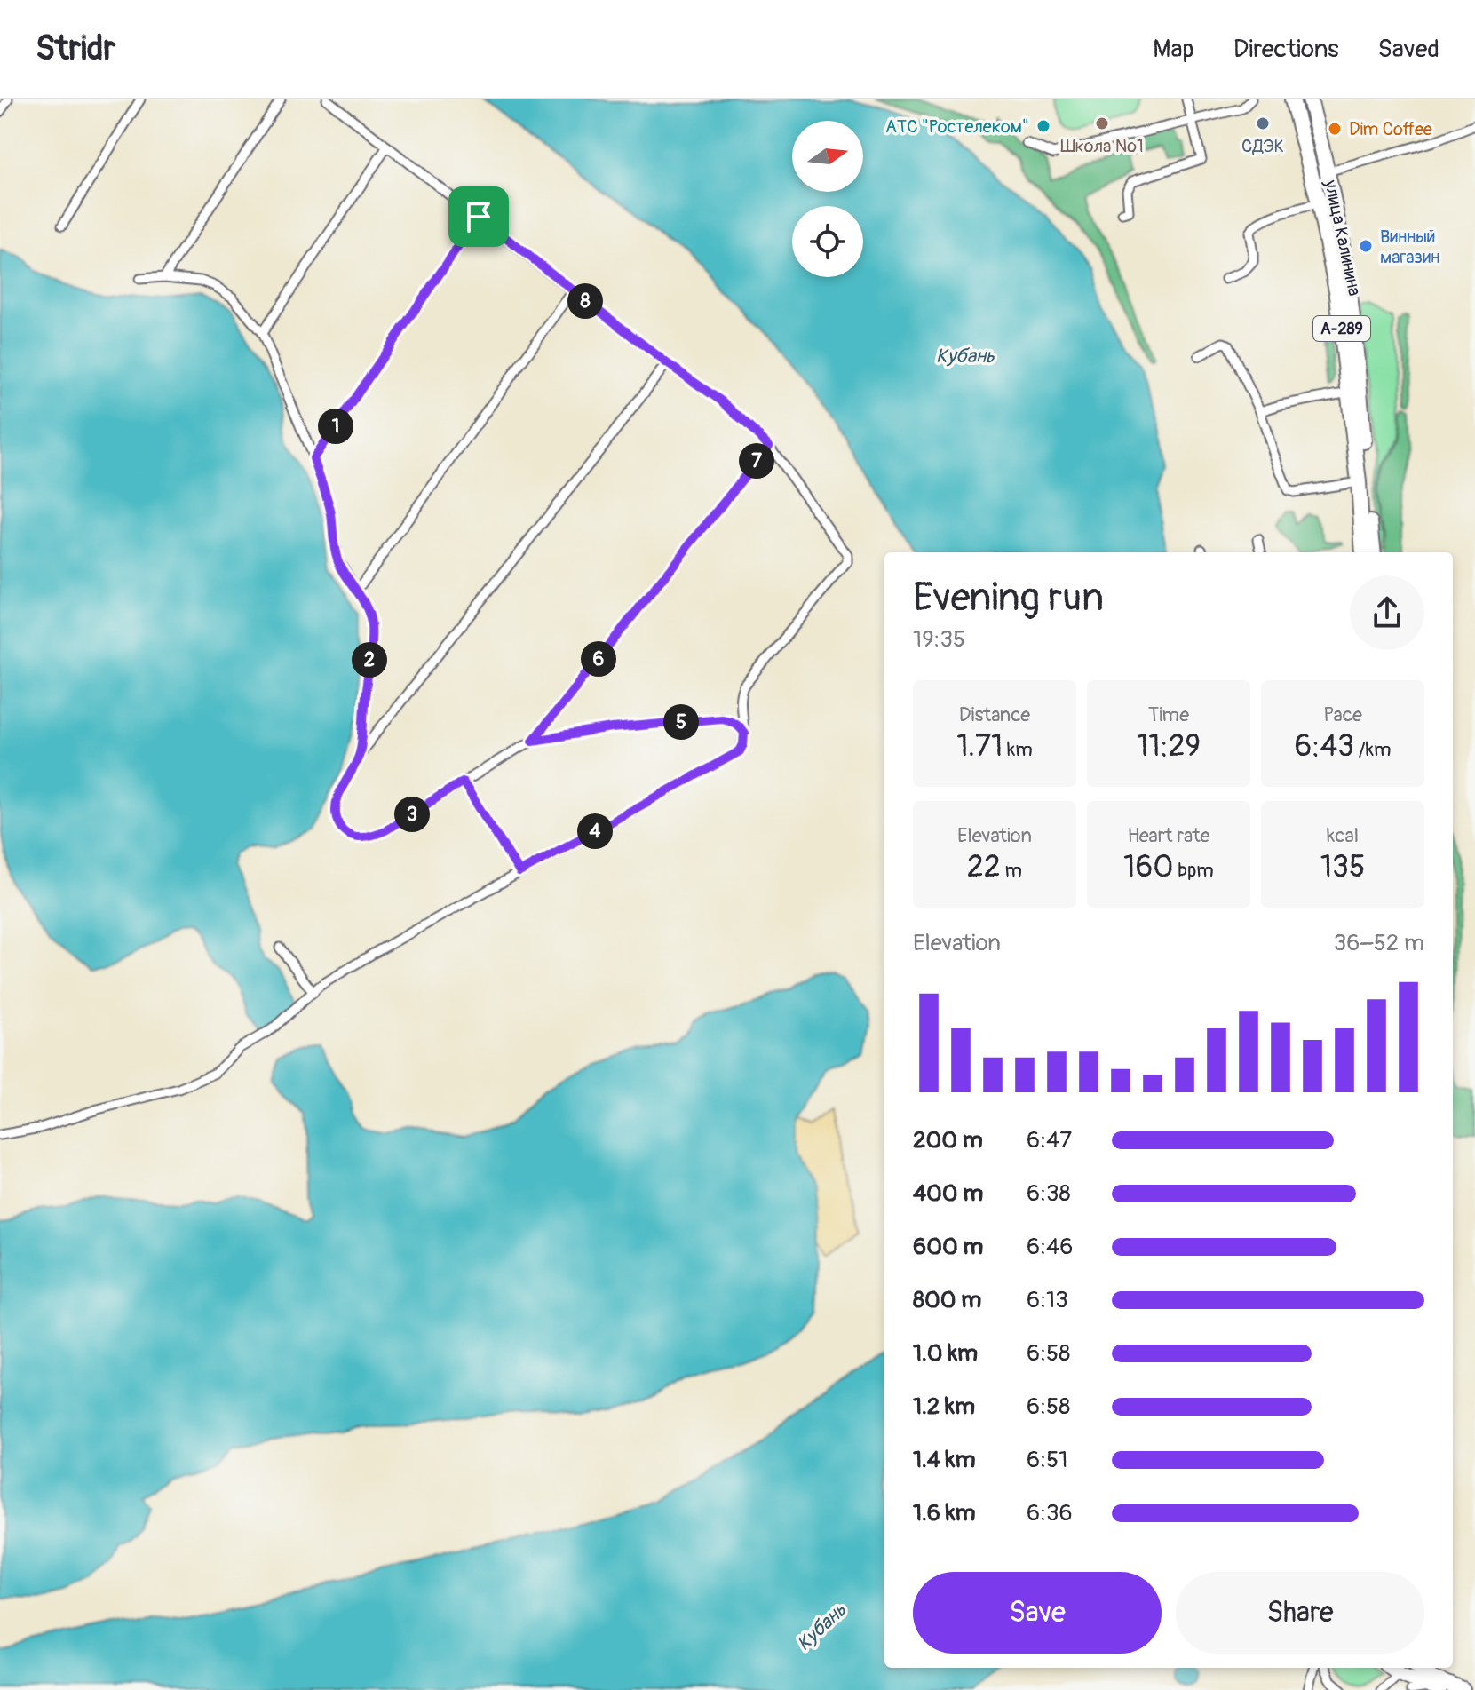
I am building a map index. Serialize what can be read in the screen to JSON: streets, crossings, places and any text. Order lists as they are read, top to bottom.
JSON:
{
  "streets": {
    "highway": ["улица Калинина", "А-289"]
  },
  "water": ["Кубань"],
  "places": [
    "Школа №1",
    "СДЭК",
    "АТС \"Ростелеком\"",
    "Dim Coffee",
    "Винный магазин"
  ],
  "north": "right",
  "page": {
    "header": "Stridr",
    "nav": ["Map", "Directions", "Saved"],
    "pins": [
      "8",
      "1",
      "7",
      "6",
      "2",
      "5",
      "3",
      "4"
    ],
    "heading": ["Evening run", "19:35"],
    "stats": [
      ["Distance", "1.71 km"],
      ["Time", "11:29"],
      ["Pace", "6:43 /km"],
      ["Elevation", "22 m"],
      ["Heart rate", "160 bpm"],
      ["kcal", "135"]
    ],
    "chart": ["Elevation", "36–52 m"],
    "list": [
      {
        "name": "200 m",
        "note": "6:47"
      },
      {
        "name": "400 m",
        "note": "6:38"
      },
      {
        "name": "600 m",
        "note": "6:46"
      },
      {
        "name": "800 m",
        "note": "6:13"
      },
      {
        "name": "1.0 km",
        "note": "6:58"
      },
      {
        "name": "1.2 km",
        "note": "6:58"
      },
      {
        "name": "1.4 km",
        "note": "6:51"
      },
      {
        "name": "1.6 km",
        "note": "6:36"
      }
    ],
    "buttons": ["Save", "Share"]
  }
}
